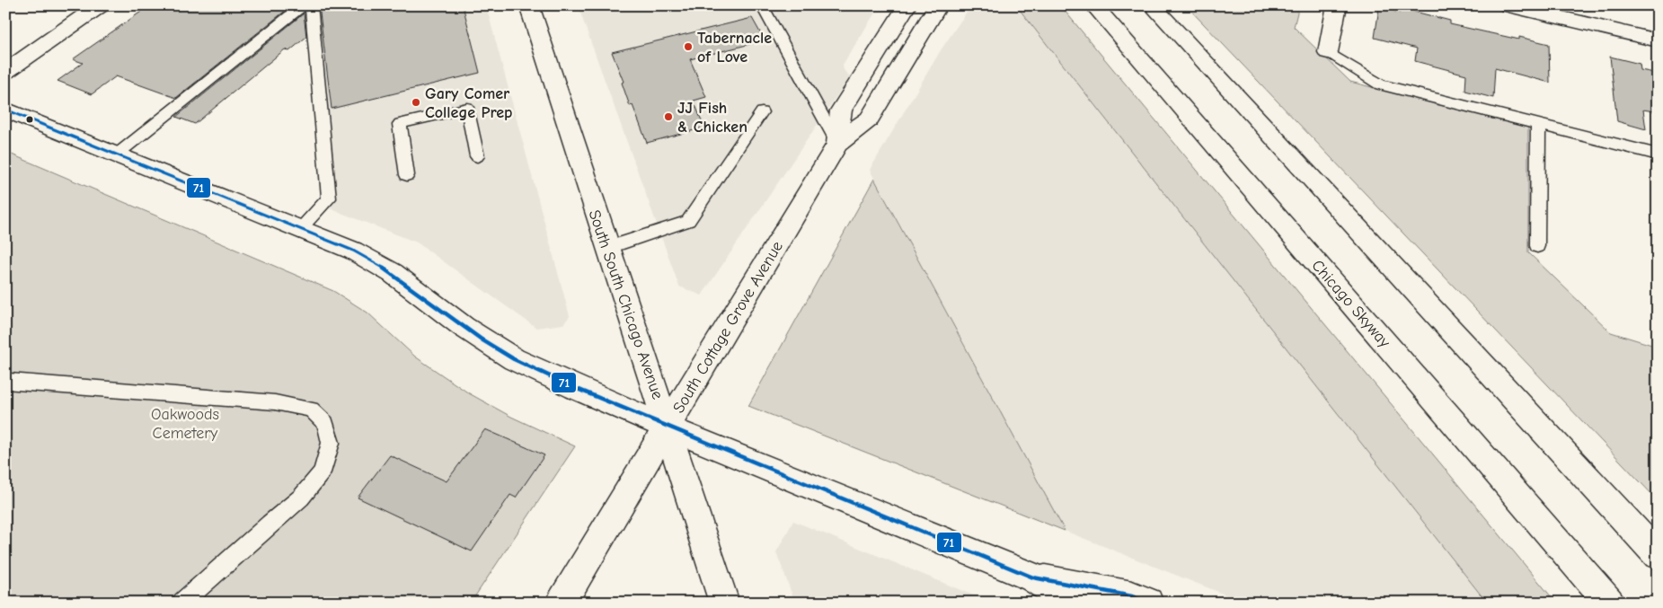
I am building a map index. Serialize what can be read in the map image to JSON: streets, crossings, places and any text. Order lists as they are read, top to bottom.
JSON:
{
  "streets": {
    "main road": ["Chicago Skyway", "South South Chicago Avenue", "South Cottage Grove Avenue"]
  },
  "crossings": [
    ["South South Chicago Avenue", "South Cottage Grove Avenue"]
  ],
  "parks": ["Oakwoods Cemetery"],
  "places": ["Tabernacle of Love", "Gary Comer College Prep", "JJ Fish & Chicken"],
  "lines": ["transit line 71"]
}
